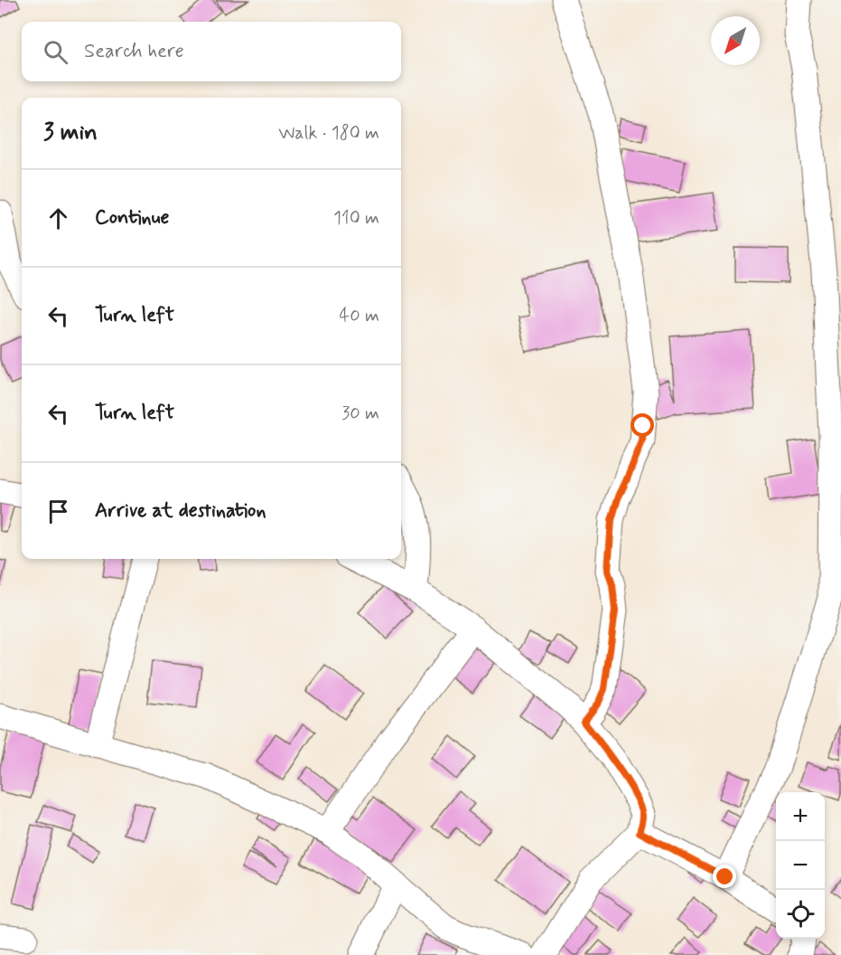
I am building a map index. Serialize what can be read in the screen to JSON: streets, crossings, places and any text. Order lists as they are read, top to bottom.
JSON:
{
  "north": "bottom left",
  "page": {
    "search": "Search here",
    "heading": ["3 min", "Walk · 180 m"],
    "list": [
      ["Continue", "110 m"],
      ["Turn left", "40 m"],
      ["Turn left", "30 m"],
      "Arrive at destination"
    ],
    "map_buttons": ["+", "−"]
  }
}
